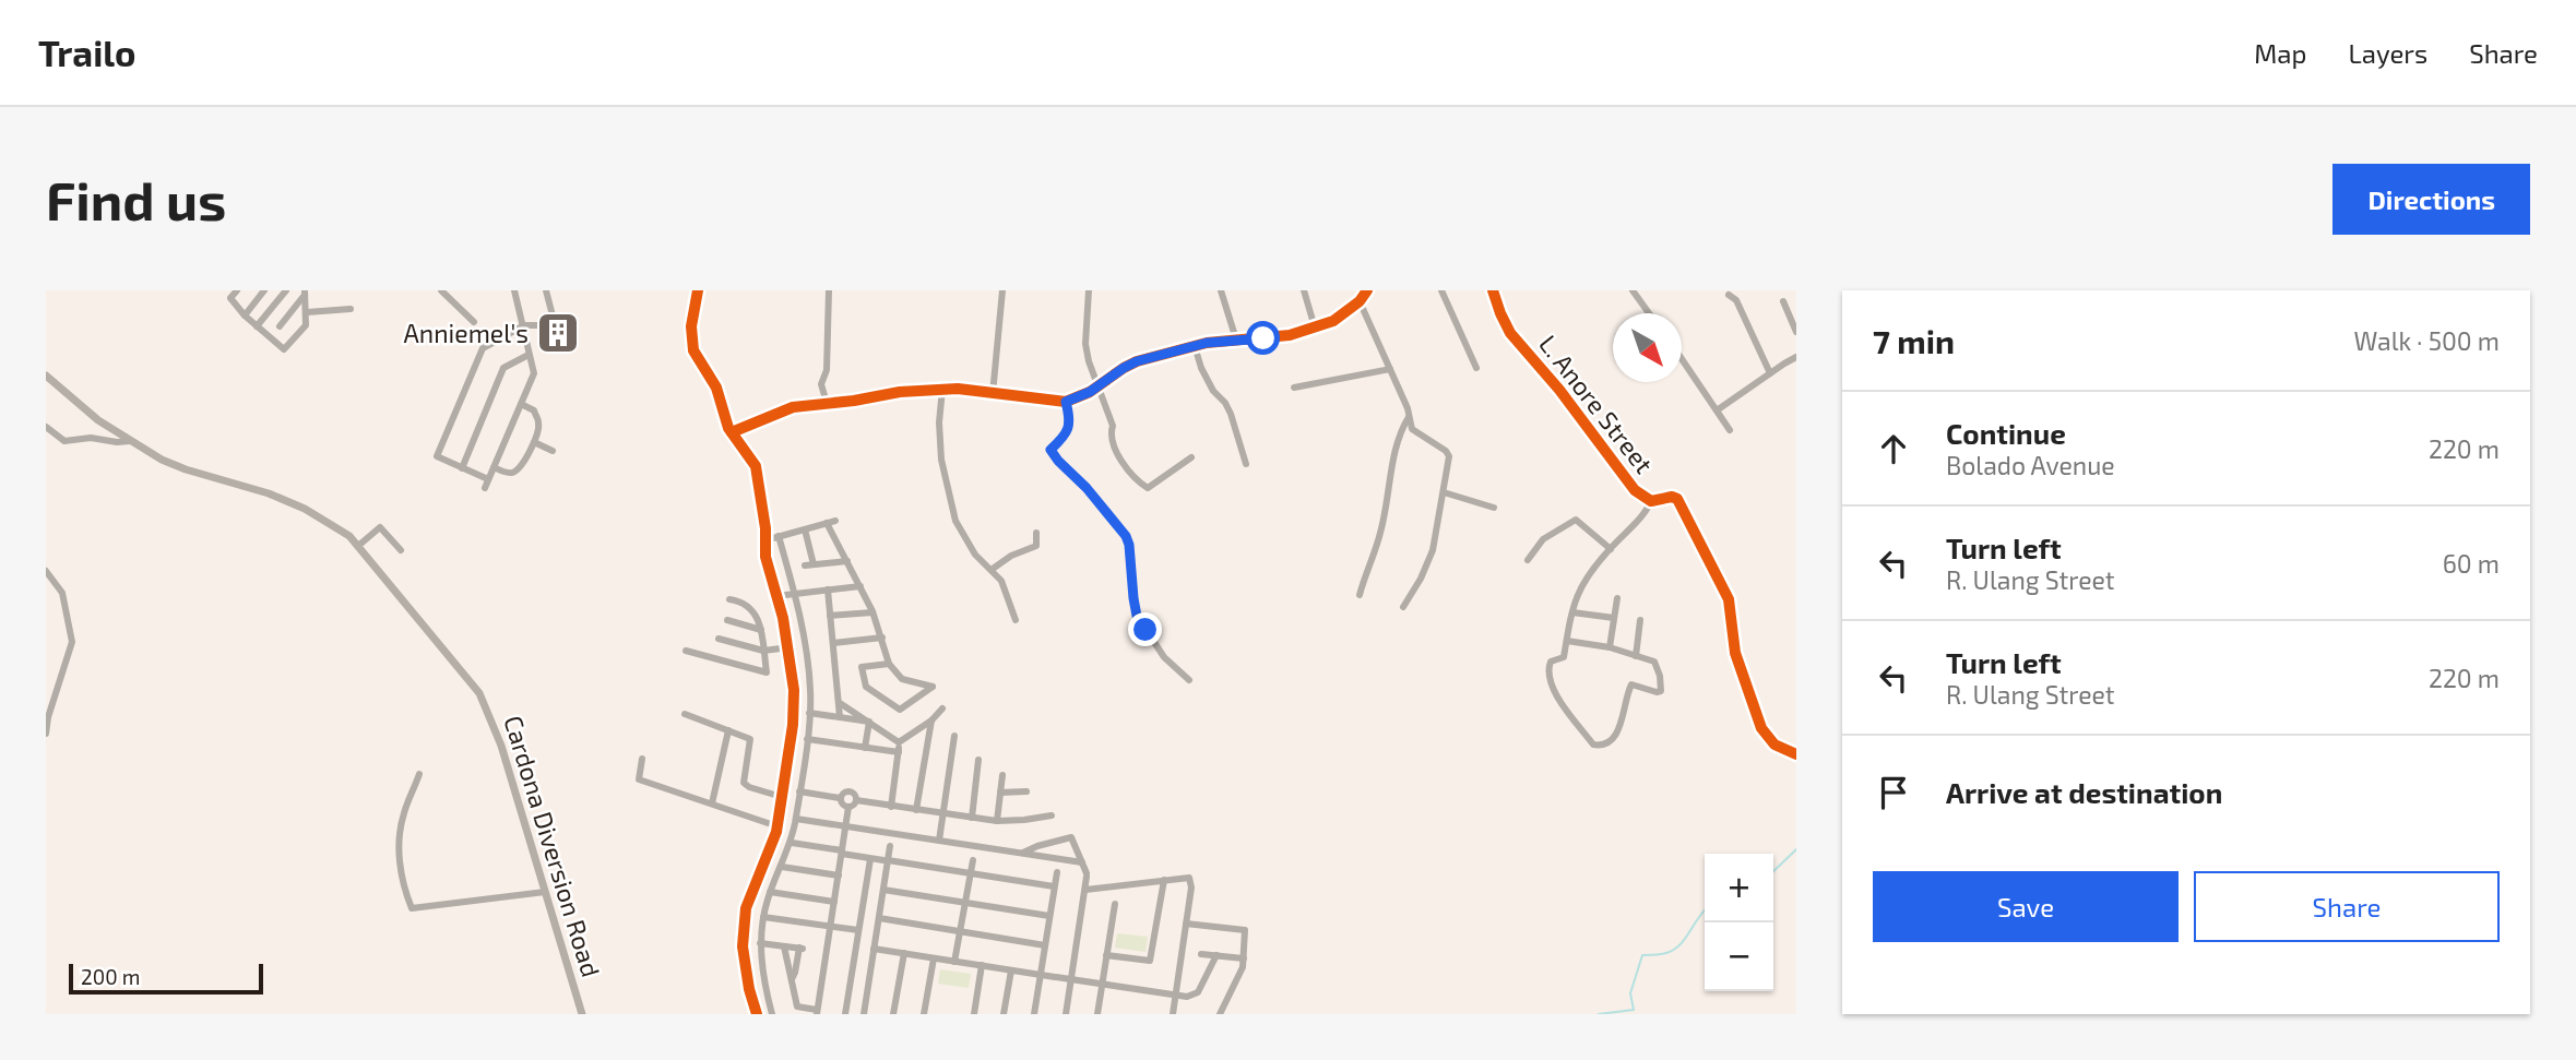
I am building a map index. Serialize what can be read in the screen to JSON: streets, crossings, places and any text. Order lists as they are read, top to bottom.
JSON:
{
  "streets": {
    "main road": ["Cardona Diversion Road"],
    "street": ["L. Anore Street"]
  },
  "places": {
    "building": ["Anniemel's"]
  },
  "scale_bar": "200 m",
  "north": "bottom right",
  "page": {
    "header": "Trailo",
    "nav": ["Map", "Layers", "Share"],
    "buttons": [
      "Directions",
      ["Save", "Share"]
    ],
    "title": "Find us",
    "heading": ["7 min", "Walk · 500 m"],
    "list": [
      ["Continue", "Bolado Avenue", "220 m"],
      ["Turn left", "R. Ulang Street", "60 m"],
      ["Turn left", "R. Ulang Street", "220 m"],
      "Arrive at destination"
    ],
    "map_buttons": ["+", "−"],
    "scale": "200 m"
  }
}
